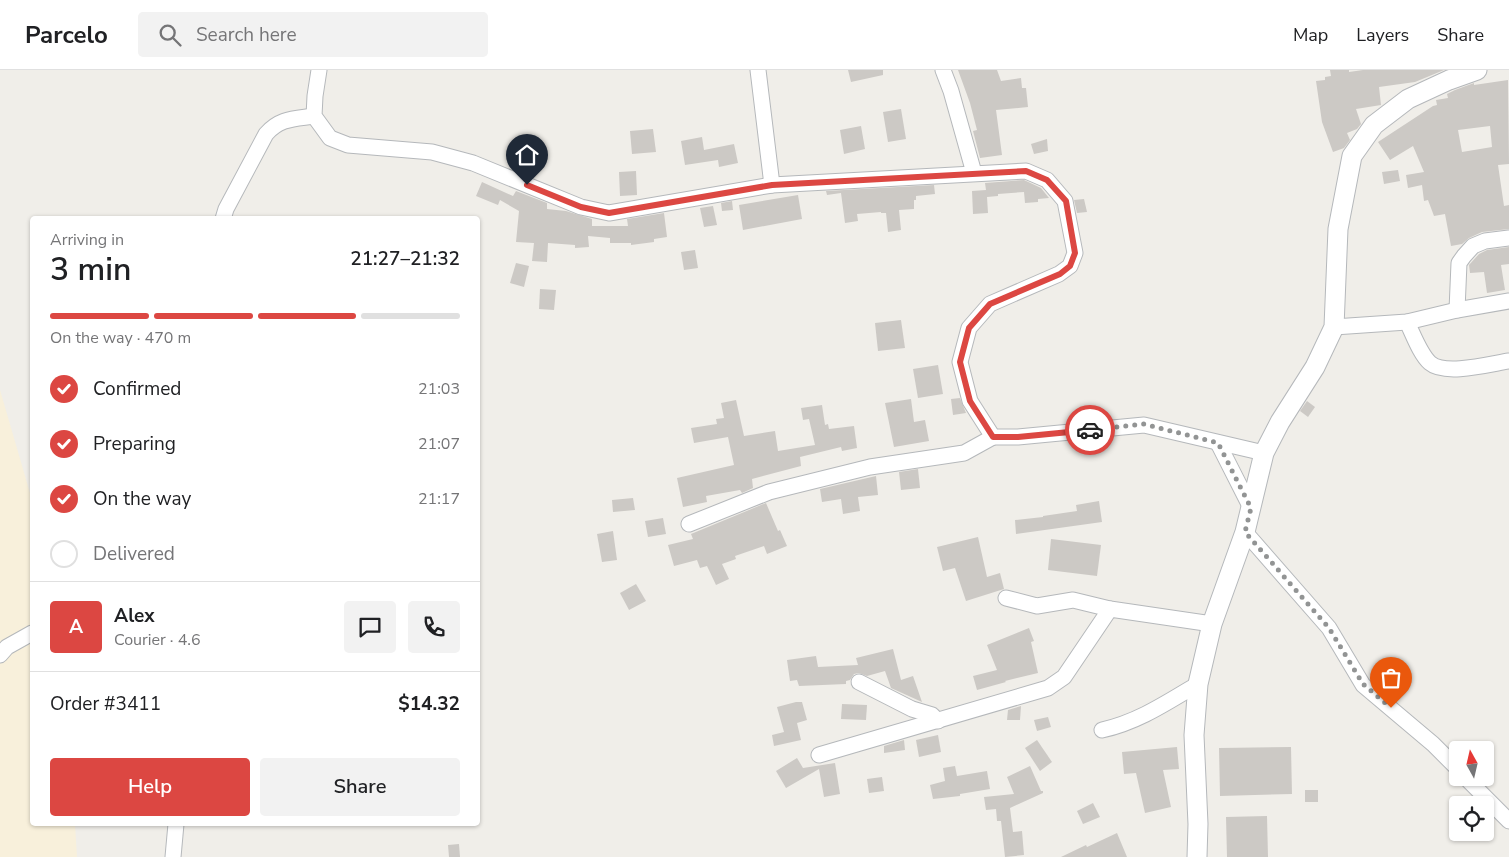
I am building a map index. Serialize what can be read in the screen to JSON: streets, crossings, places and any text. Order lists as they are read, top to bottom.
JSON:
{
  "north": "top",
  "page": {
    "header": "Parcelo",
    "search": "Search here",
    "nav": ["Map", "Layers", "Share"],
    "heading": ["3 min", "Arriving in", "21:27–21:32"],
    "panel": [
      "Alex",
      "Courier · 4.6",
      "Order #3411",
      "$14.32"
    ],
    "bar": "On the way · 470 m",
    "list": [
      ["Confirmed", "21:03"],
      ["Preparing", "21:07"],
      ["On the way", "21:17"],
      "Delivered"
    ],
    "round": "A",
    "buttons": ["Help", "Share"]
  }
}
